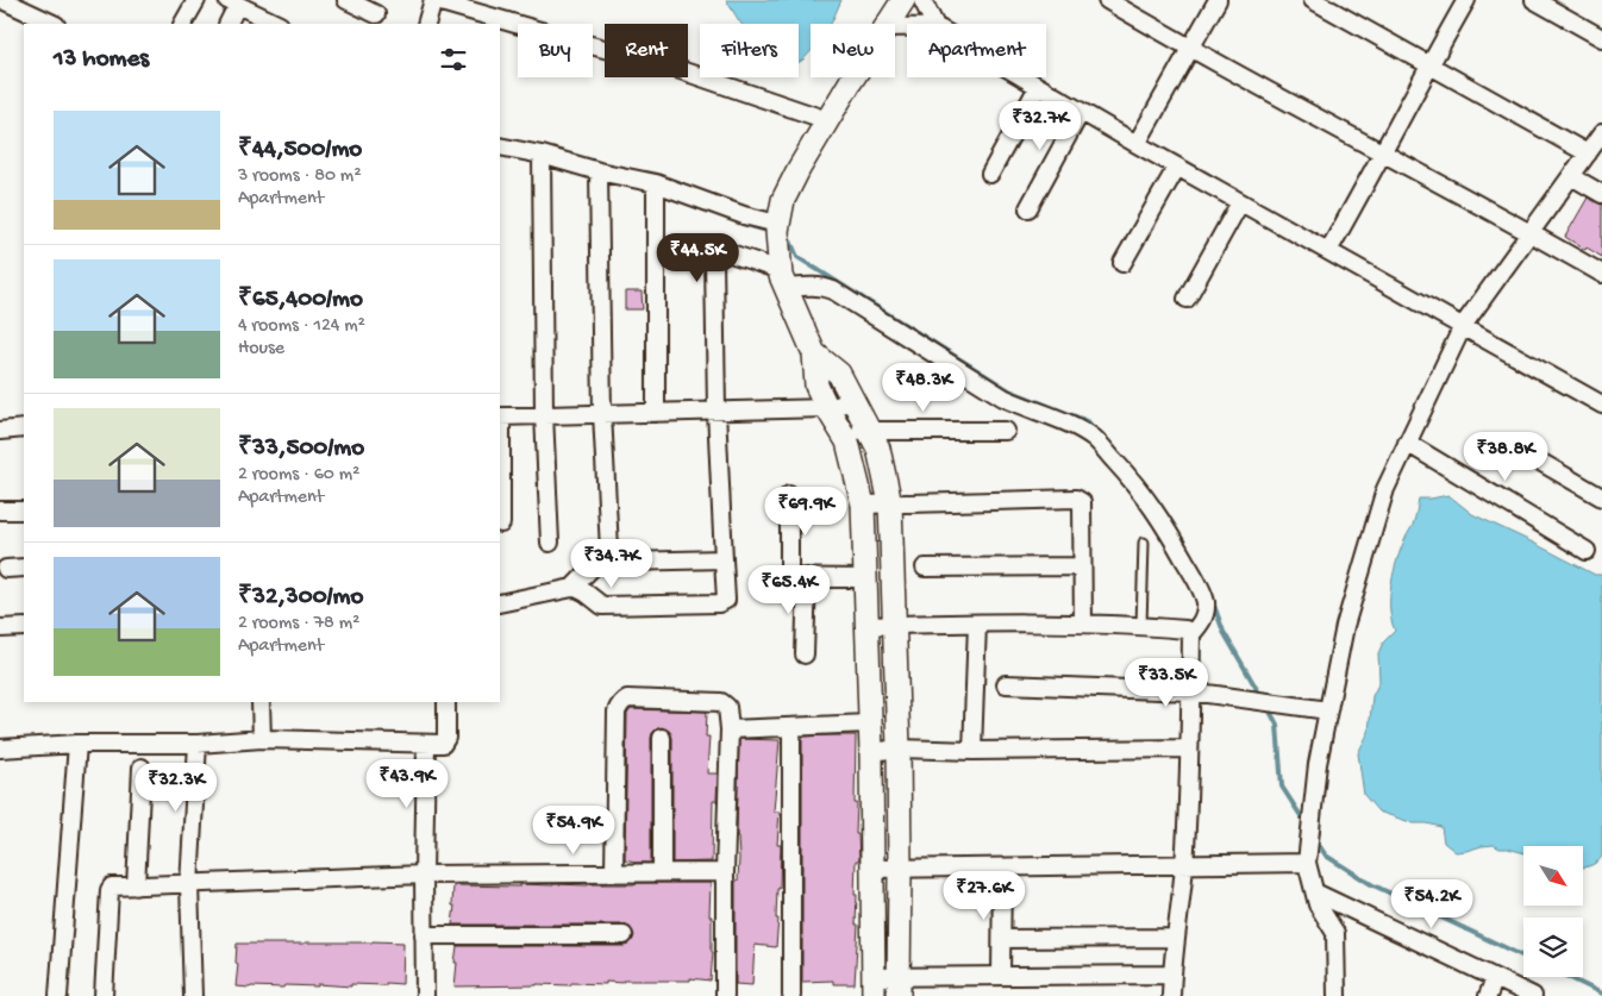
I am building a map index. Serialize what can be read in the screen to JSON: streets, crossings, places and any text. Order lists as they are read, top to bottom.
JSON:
{
  "north": "bottom right",
  "page": {
    "chip": [
      "Buy",
      "Rent",
      "Filters",
      "New",
      "Apartment"
    ],
    "heading": "13 homes",
    "list": [
      {
        "name": "₹44,500/mo",
        "note": "3 rooms · 80 m² · Apartment"
      },
      {
        "name": "₹65,400/mo",
        "note": "4 rooms · 124 m² · House"
      },
      {
        "name": "₹33,500/mo",
        "note": "2 rooms · 60 m² · Apartment"
      },
      {
        "name": "₹32,300/mo",
        "note": "2 rooms · 78 m² · Apartment"
      }
    ],
    "price": [
      "₹32.7K",
      "₹44.5K",
      "₹48.3K",
      "₹38.8K",
      "₹69.9K",
      "₹34.7K",
      "₹65.4K",
      "₹33.5K",
      "₹43.9K",
      "₹32.3K",
      "₹54.9K",
      "₹27.6K",
      "₹54.2K"
    ]
  }
}
